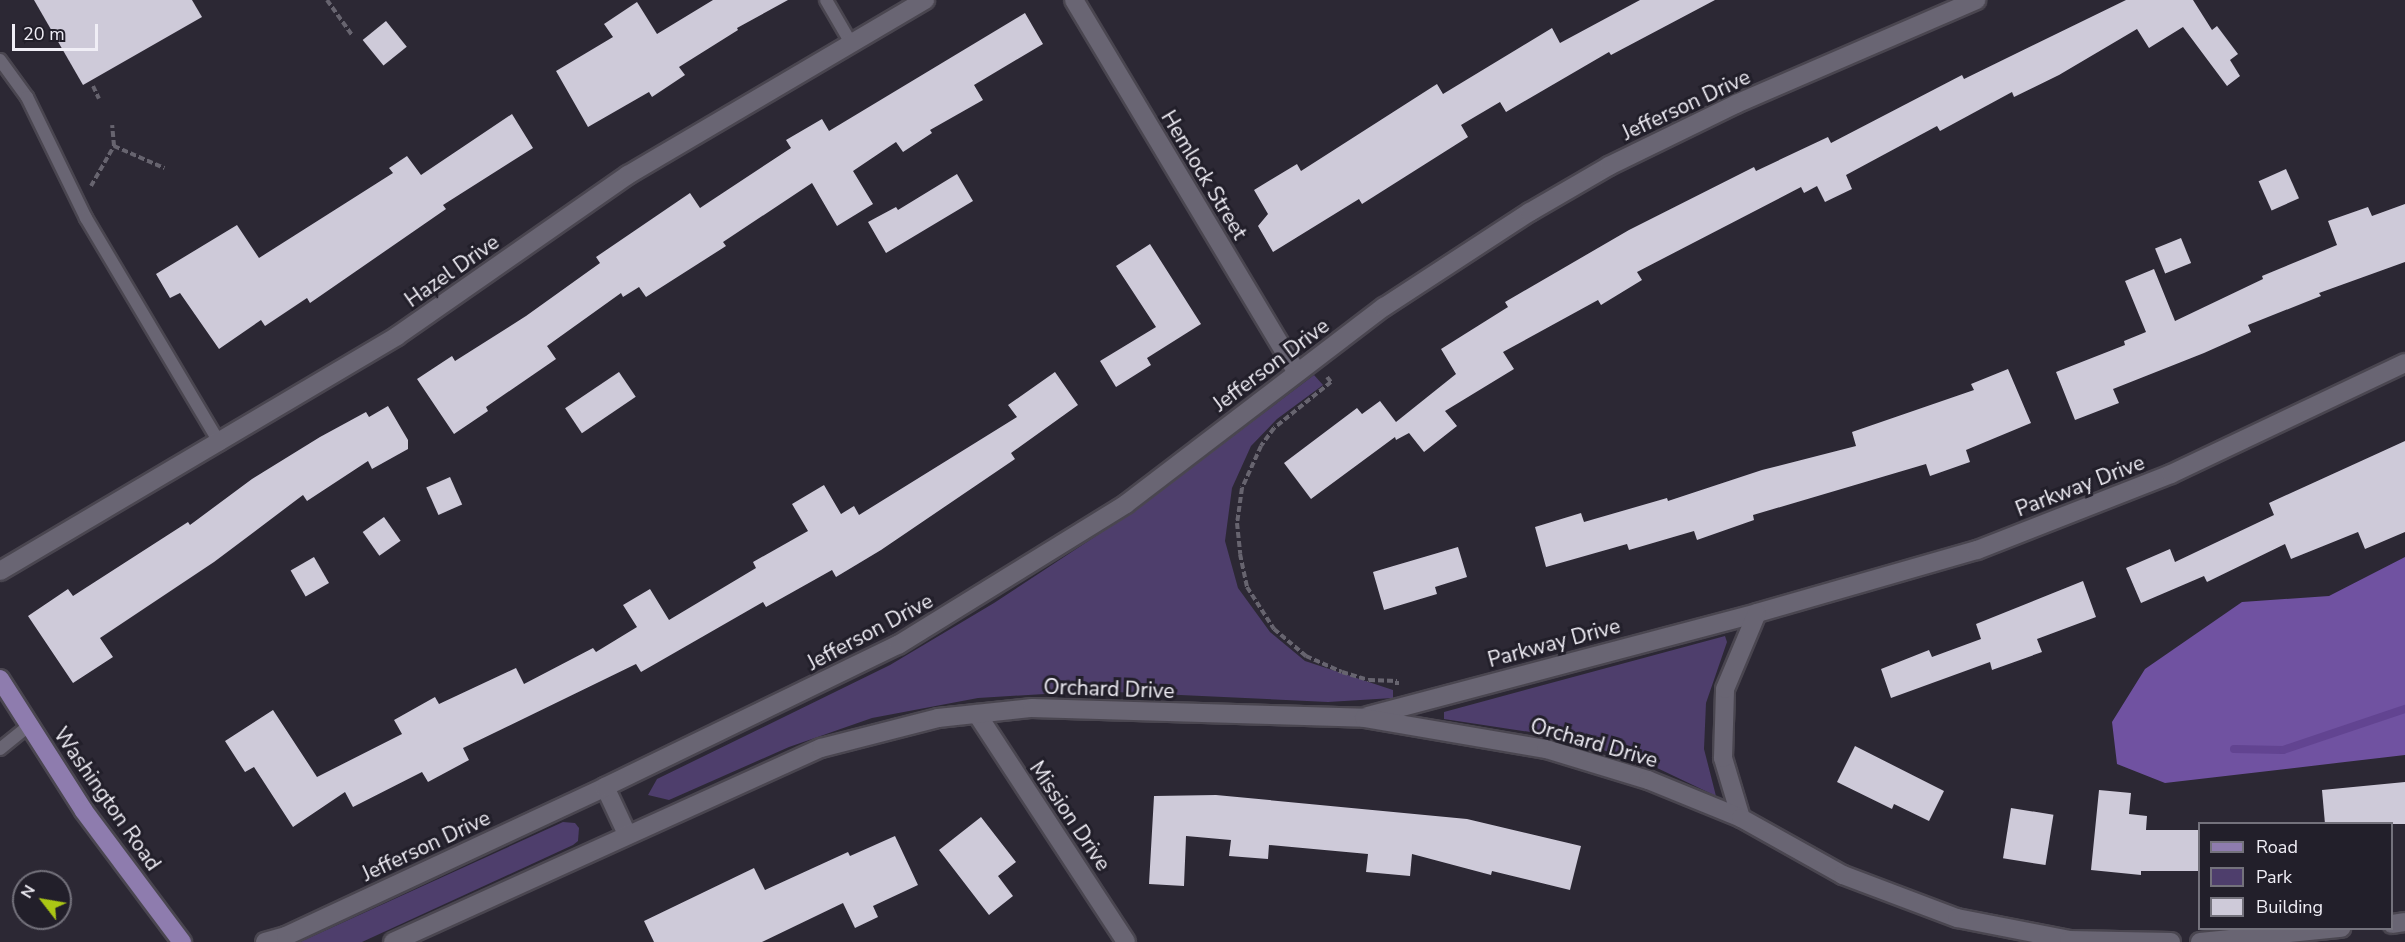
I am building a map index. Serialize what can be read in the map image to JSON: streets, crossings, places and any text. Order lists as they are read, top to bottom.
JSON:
{
  "streets": {
    "main road": ["Washington Road"],
    "street": [
      "Jefferson Drive",
      "Hemlock Street",
      "Hazel Drive",
      "Parkway Drive",
      "Orchard Drive",
      "Mission Drive"
    ]
  },
  "crossings": [
    ["Jefferson Drive", "Hemlock Street"],
    ["Parkway Drive", "Orchard Drive"],
    ["Orchard Drive", "Mission Drive"]
  ],
  "legend": ["Road", "Park", "Building"],
  "scale_bar": "20 m",
  "north": "top left"
}
